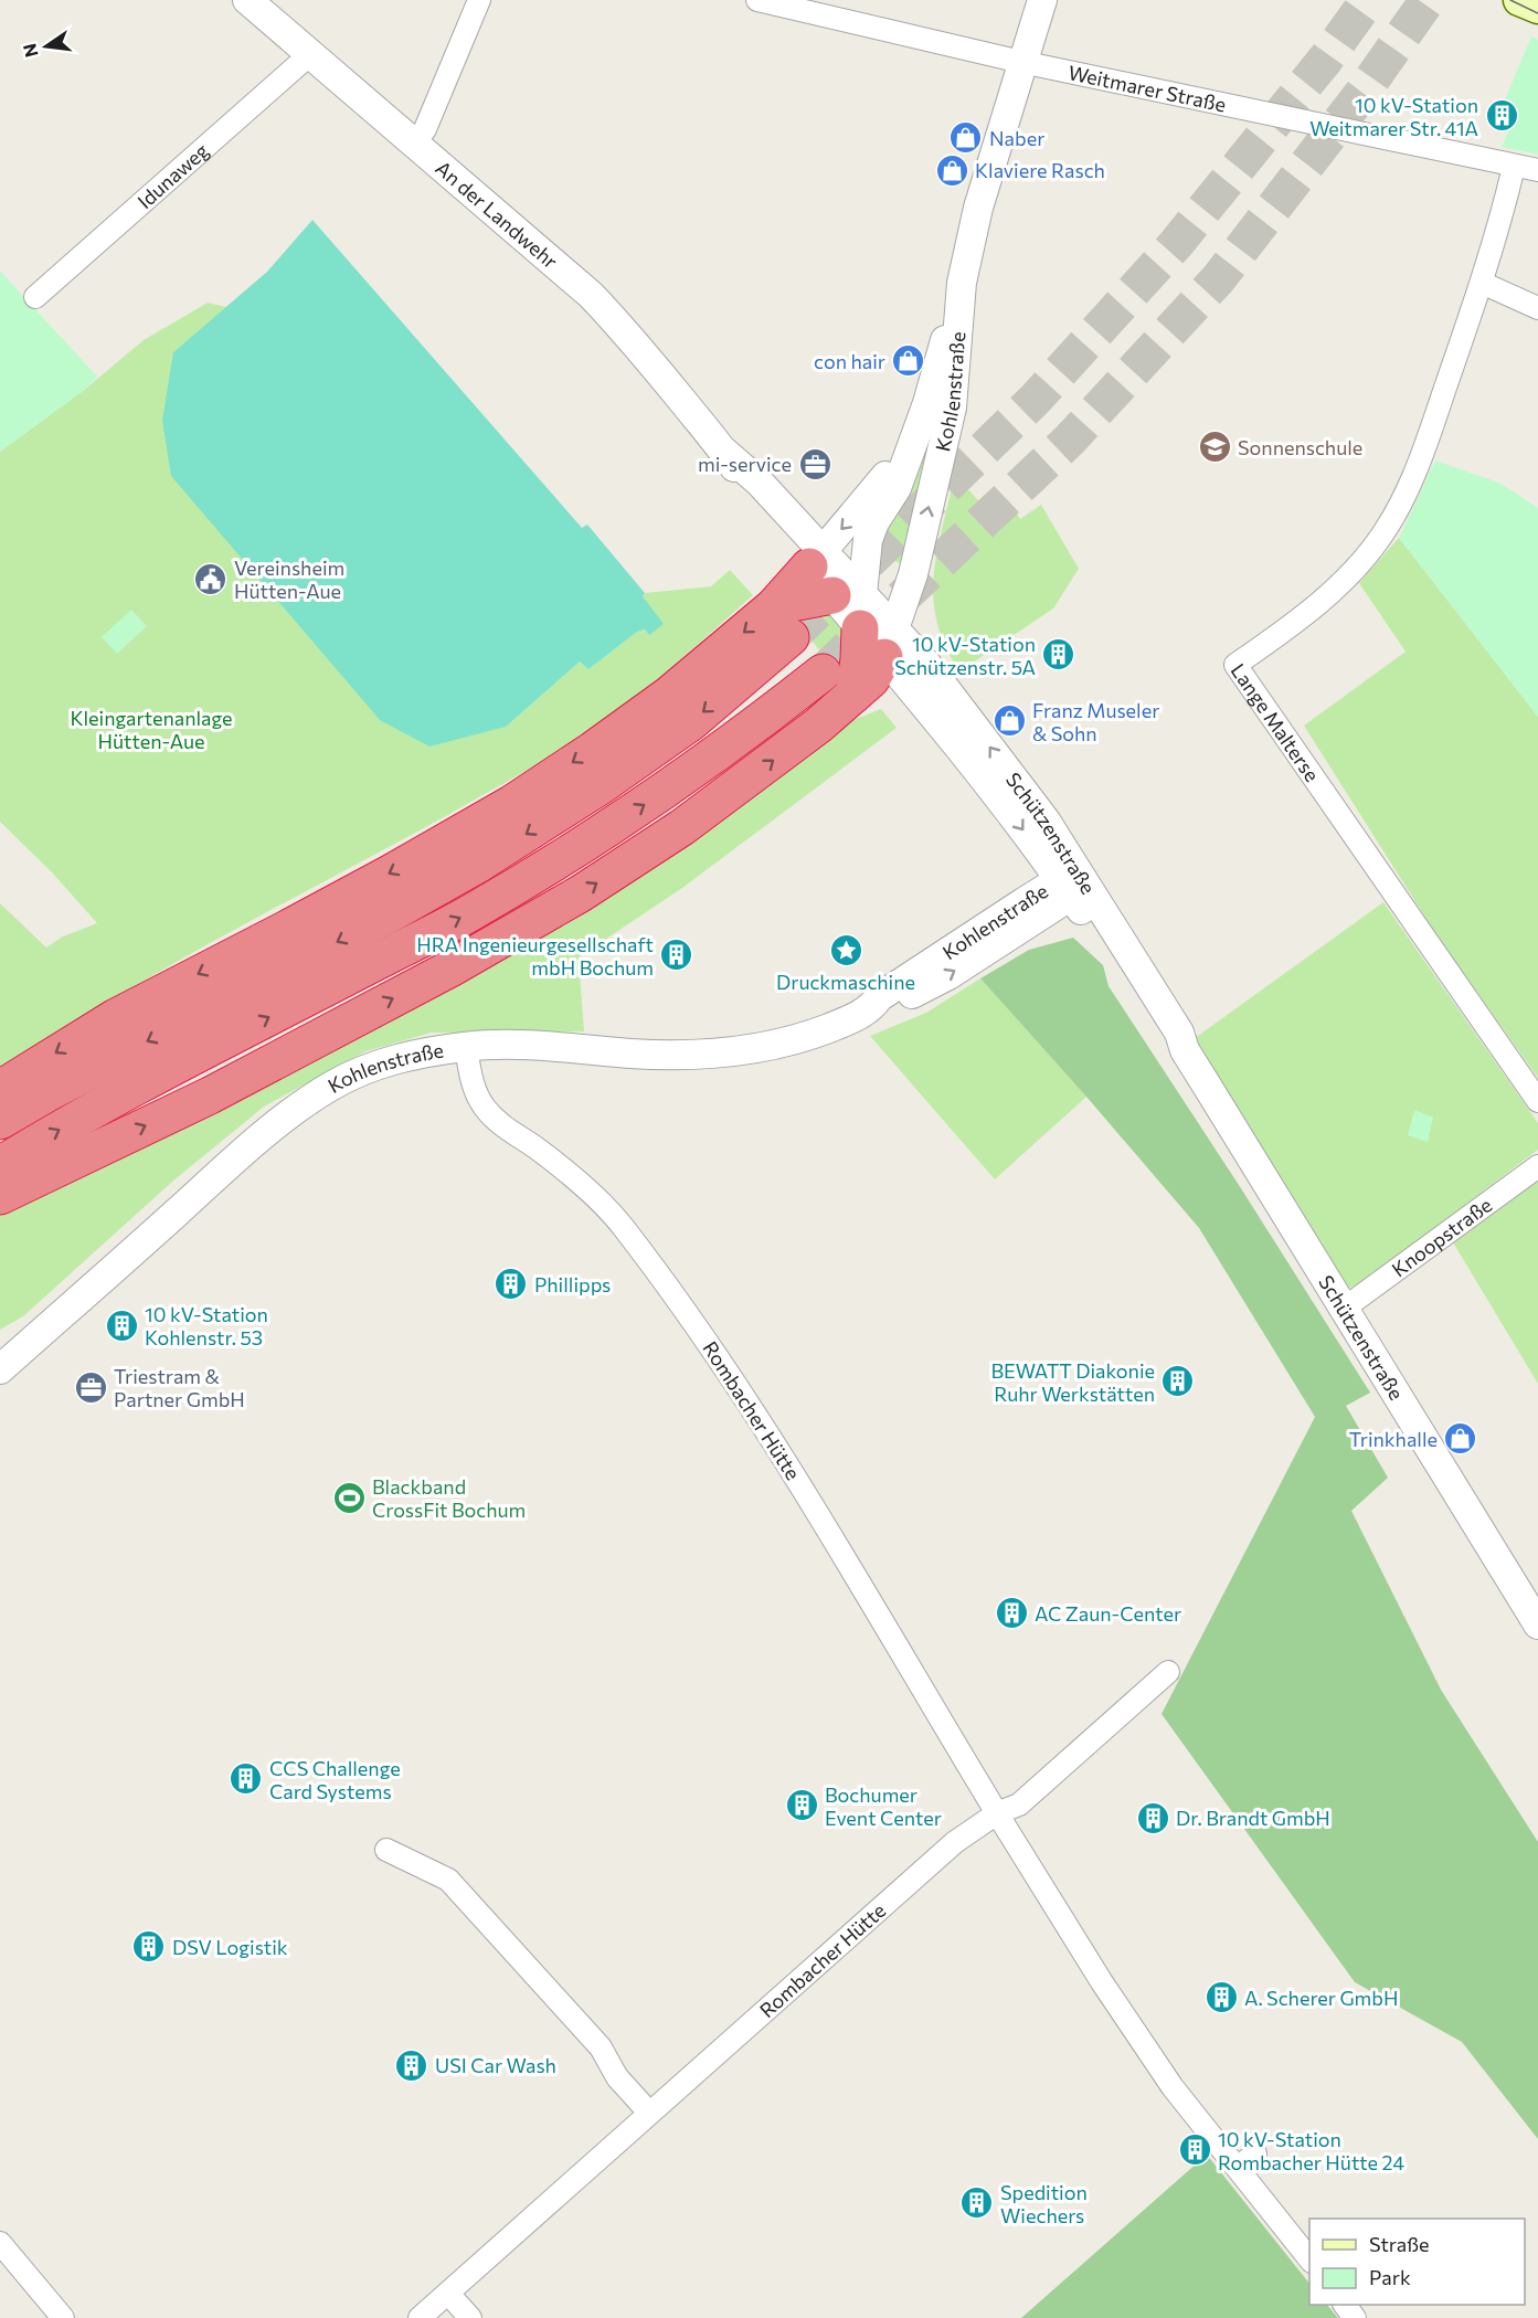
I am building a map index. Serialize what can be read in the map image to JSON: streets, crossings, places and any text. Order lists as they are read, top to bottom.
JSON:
{
  "streets": {
    "street": [
      "Weitmarer Straße",
      "Idunaweg",
      "An der Landwehr",
      "Kohlenstraße",
      "Lange Malterse",
      "Schützenstraße",
      "Knoopstraße",
      "Rombacher Hütte"
    ]
  },
  "crossings": [
    ["Weitmarer Straße", "Kohlenstraße"],
    ["Weitmarer Straße", "Lange Malterse"],
    ["Idunaweg", "An der Landwehr"],
    ["An der Landwehr", "Kohlenstraße"],
    ["An der Landwehr", "Schützenstraße"],
    ["Kohlenstraße", "Schützenstraße"],
    ["Kohlenstraße", "Rombacher Hütte"],
    ["Schützenstraße", "Knoopstraße"]
  ],
  "parks": ["Kleingartenanlage Hütten-Aue"],
  "places": {
    "building": [
      "10 kV-Station Weitmarer Str. 41A",
      "10 kV-Station Schützenstr. 5A",
      "HRA Ingenieurgesellschaft mbH Bochum",
      "Phillipps",
      "10 kV-Station Kohlenstr. 53",
      "BEWATT Diakonie Ruhr Werkstätten",
      "AC Zaun-Center",
      "CCS Challenge Card Systems",
      "Bochumer Event Center",
      "Dr. Brandt GmbH",
      "DSV Logistik",
      "A. Scherer GmbH",
      "USI Car Wash",
      "10 kV-Station Rombacher Hütte 24",
      "Spedition Wiechers"
    ],
    "shop": [
      "Naber",
      "Klaviere Rasch",
      "con hair",
      "Franz Museler & Sohn",
      "Trinkhalle"
    ],
    "school or university": ["Sonnenschule"],
    "office": ["mi-service", "Triestram & Partner GmbH"],
    "public building": ["Vereinsheim Hütten-Aue"],
    "place": ["Druckmaschine"],
    "sports": ["Blackband CrossFit Bochum"]
  },
  "legend": ["Straße", "Park"],
  "north": "left"
}
